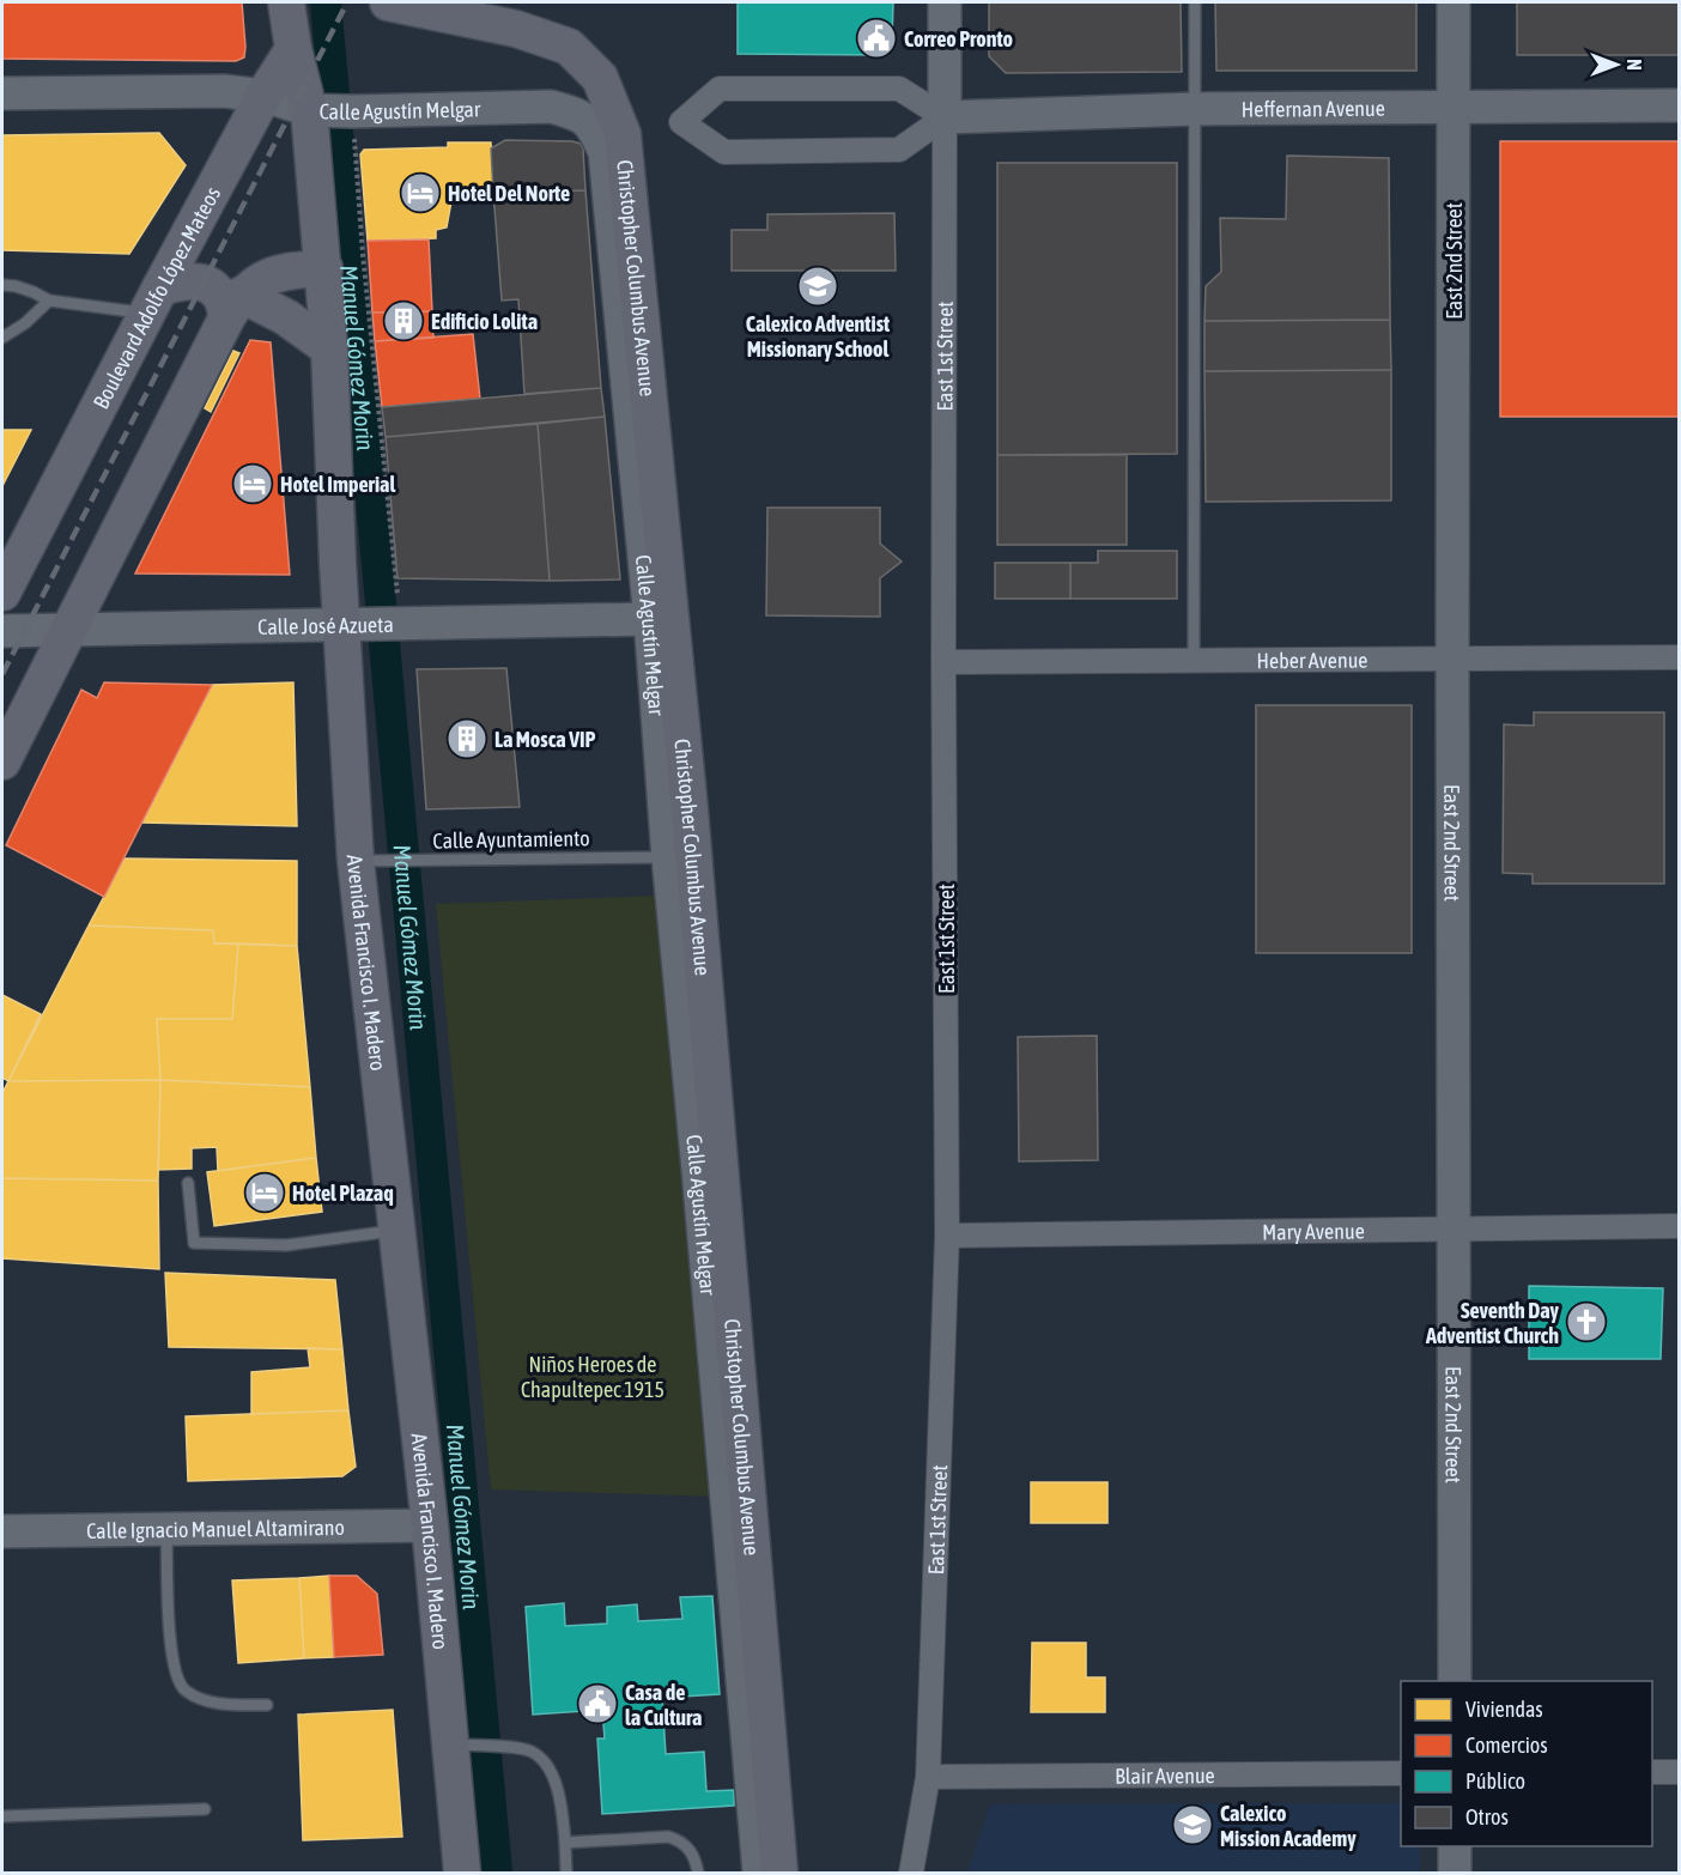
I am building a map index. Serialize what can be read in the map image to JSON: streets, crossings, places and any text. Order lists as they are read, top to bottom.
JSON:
{
  "streets": {
    "main road": [
      "Heffernan Avenue",
      "Calle Agustín Melgar",
      "East 2nd Street",
      "Christopher Columbus Avenue",
      "Boulevard Adolfo López Mateos",
      "East 1st Street",
      "Calle José Azueta",
      "Avenida Francisco I. Madero",
      "Calle Ignacio Manuel Altamirano"
    ],
    "street": ["Heber Avenue", "Mary Avenue", "Blair Avenue"],
    "lane": ["Calle Ayuntamiento"]
  },
  "crossings": [
    ["Heffernan Avenue", "East 2nd Street"],
    ["Heffernan Avenue", "East 1st Street"],
    ["Calle Agustín Melgar", "Boulevard Adolfo López Mateos"],
    ["Calle Agustín Melgar", "Calle José Azueta"],
    ["Calle Agustín Melgar", "Calle Ayuntamiento"],
    ["Calle Agustín Melgar", "Avenida Francisco I. Madero"],
    ["East 2nd Street", "Heber Avenue"],
    ["East 2nd Street", "Mary Avenue"],
    ["Boulevard Adolfo López Mateos", "Avenida Francisco I. Madero"],
    ["East 1st Street", "Heber Avenue"],
    ["East 1st Street", "Mary Avenue"],
    ["East 1st Street", "Blair Avenue"],
    ["Calle José Azueta", "Avenida Francisco I. Madero"],
    ["Calle Ayuntamiento", "Avenida Francisco I. Madero"],
    ["Avenida Francisco I. Madero", "Calle Ignacio Manuel Altamirano"]
  ],
  "water": ["Manuel Gómez Morin"],
  "parks": ["Niños Heroes de Chapultepec 1915"],
  "places": {
    "public building": ["Correo Pronto", "Casa de la Cultura"],
    "hotel": ["Hotel Del Norte", "Hotel Imperial", "Hotel Plazaq"],
    "school or university": ["Calexico Adventist Missionary School", "Calexico Mission Academy"],
    "building": ["Edificio Lolita", "La Mosca VIP"],
    "church": ["Seventh Day Adventist Church"]
  },
  "legend": [
    "Viviendas",
    "Comercios",
    "Público",
    "Otros"
  ],
  "north": "right"
}
